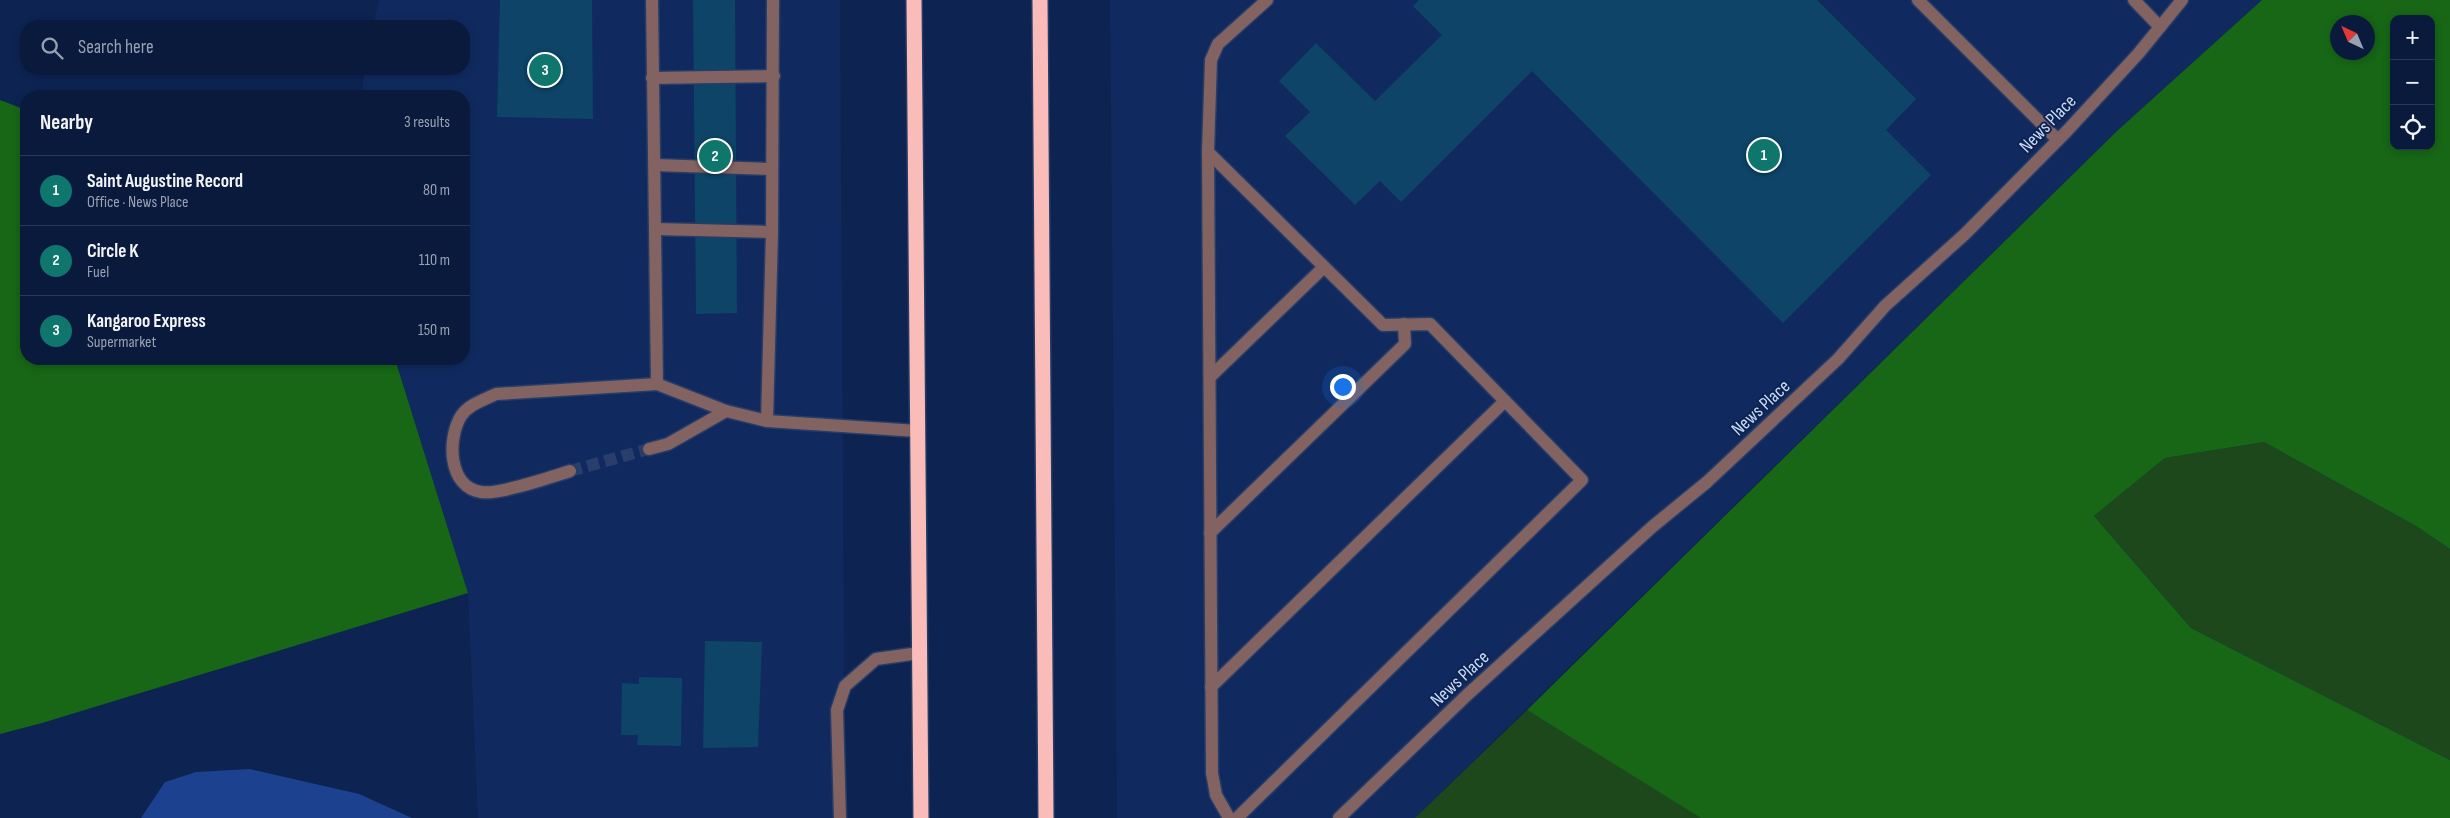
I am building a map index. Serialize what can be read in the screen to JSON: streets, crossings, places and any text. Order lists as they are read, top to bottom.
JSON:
{
  "streets": {
    "street": ["News Place"]
  },
  "north": "top left",
  "page": {
    "map_buttons": ["+", "−"],
    "search": "Search here",
    "pins": ["3", "1", "2"],
    "heading": ["Nearby", "3 results"],
    "list": [
      {
        "mark": "1",
        "name": "Saint Augustine Record",
        "note": "Office · News Place",
        "value": "80 m"
      },
      {
        "mark": "2",
        "name": "Circle K",
        "note": "Fuel",
        "value": "110 m"
      },
      {
        "mark": "3",
        "name": "Kangaroo Express",
        "note": "Supermarket",
        "value": "150 m"
      }
    ]
  }
}
